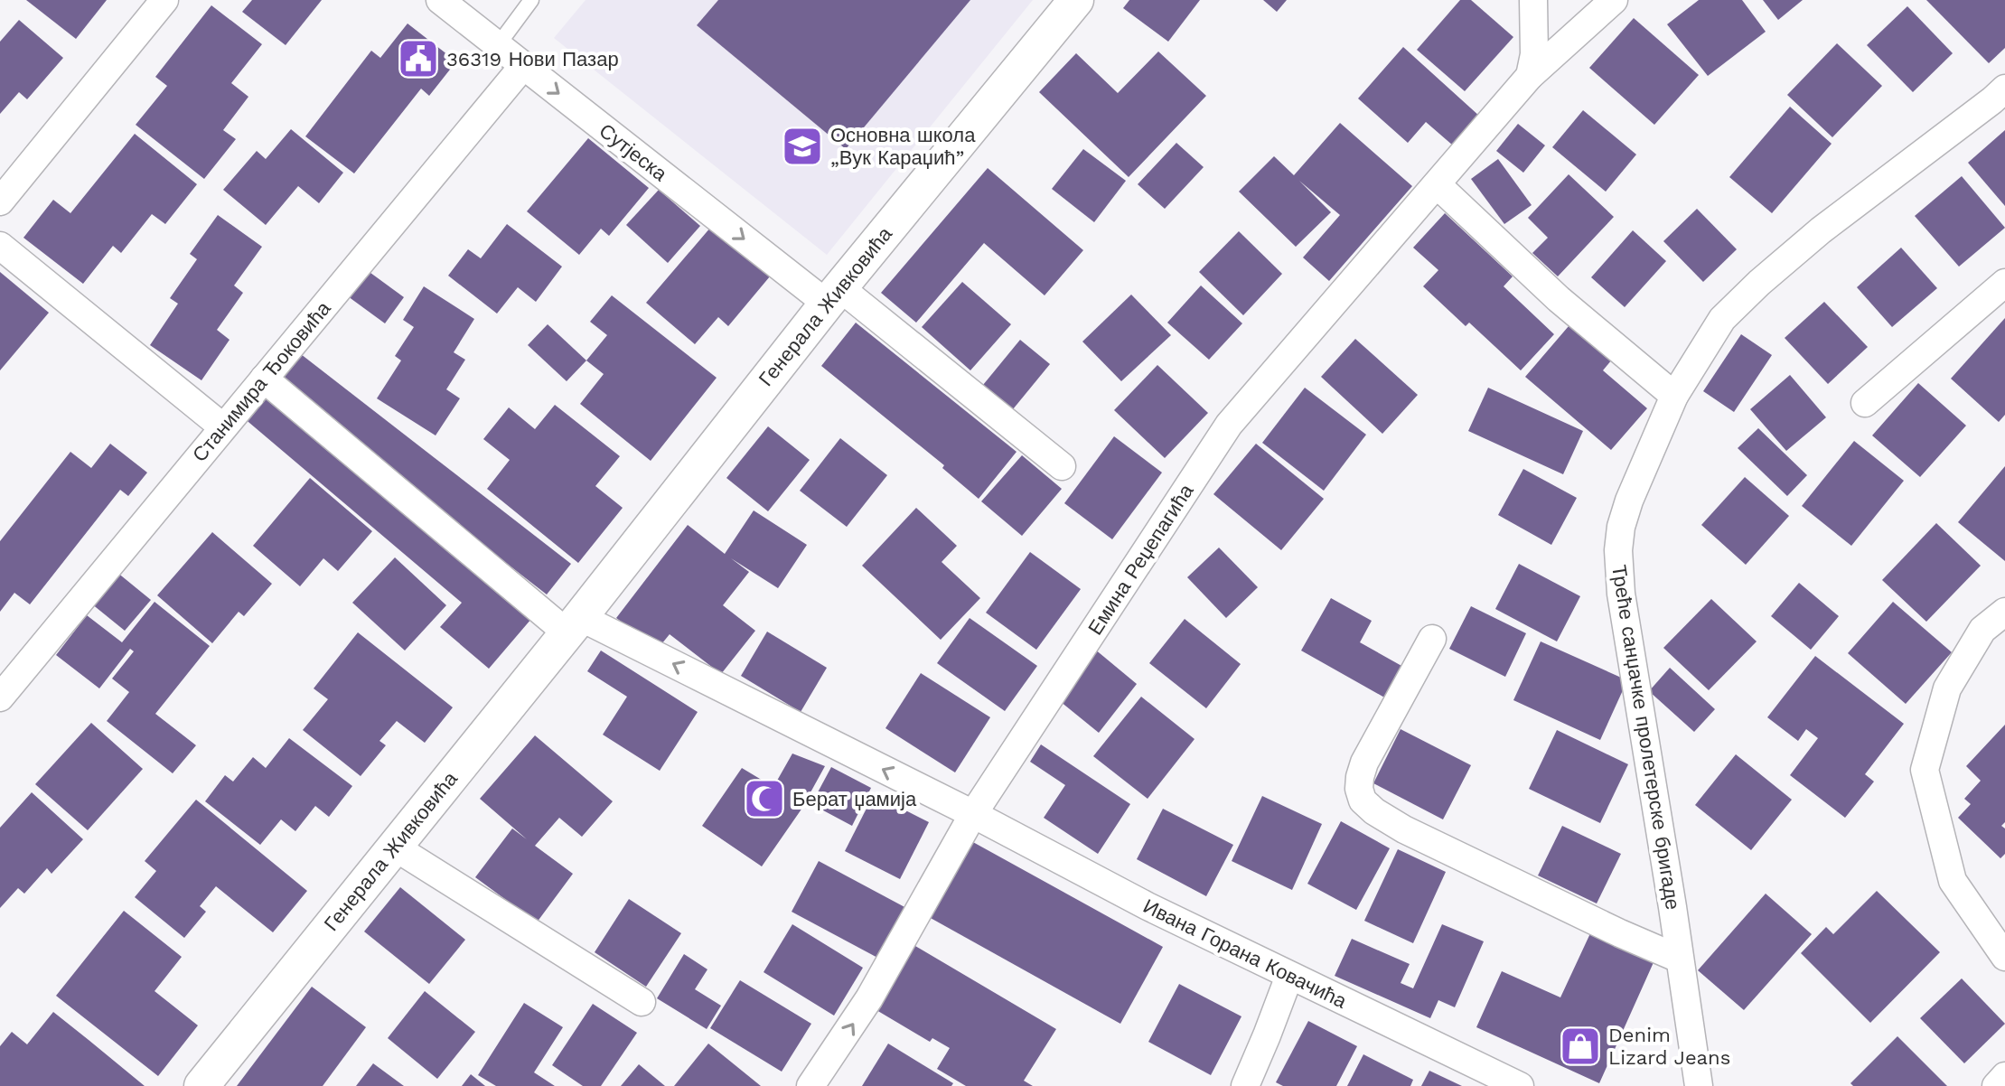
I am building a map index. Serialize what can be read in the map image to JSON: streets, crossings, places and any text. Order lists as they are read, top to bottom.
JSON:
{
  "streets": {
    "street": [
      "Сутјеска",
      "Генерала Живковића",
      "Станимира Ђоковића",
      "Емина Реџепагића",
      "Треће санџачке пролетерске бригаде",
      "Ивана Горана Ковачића"
    ]
  },
  "crossings": [
    ["Сутјеска", "Генерала Живковића"],
    ["Сутјеска", "Станимира Ђоковића"],
    ["Емина Реџепагића", "Ивана Горана Ковачића"]
  ],
  "one_way": ["Сутјеска"],
  "places": {
    "public building": ["36319 Нови Пазар"],
    "school or university": ["Основна школа „Вук Караџић”"],
    "mosque": ["Берат џамија"],
    "shop": ["Denim Lizard Jeans"]
  }
}
